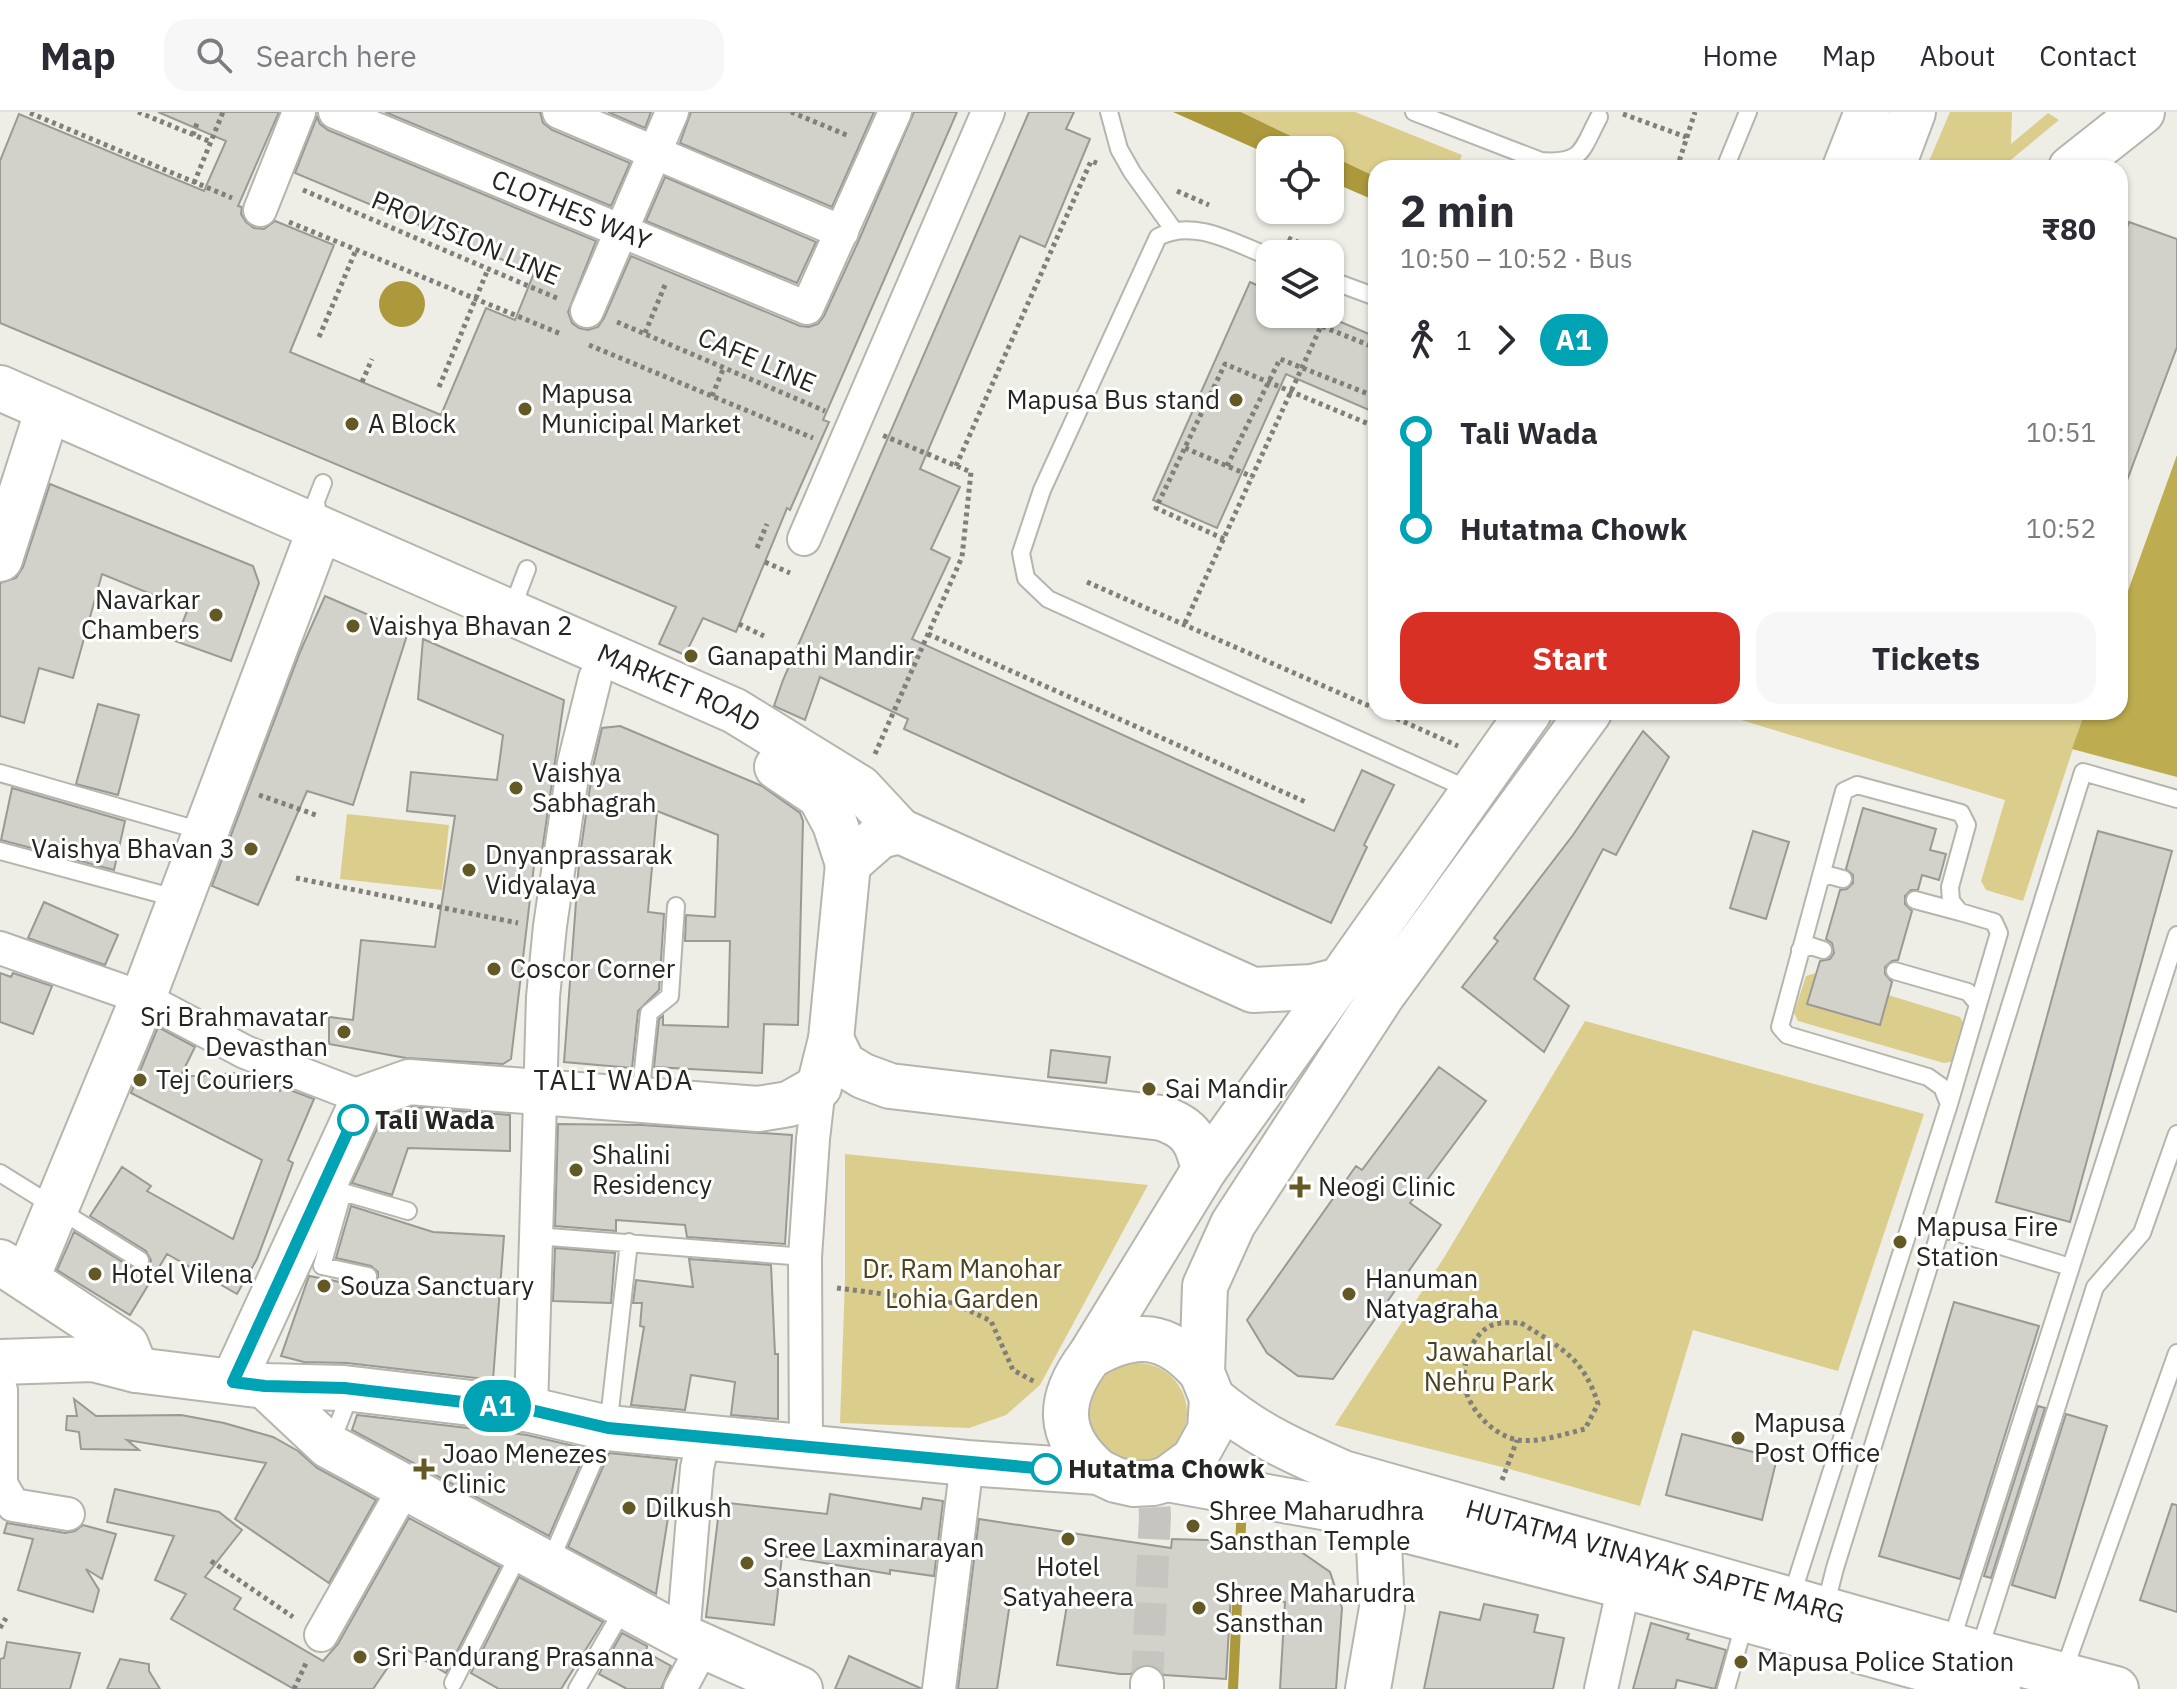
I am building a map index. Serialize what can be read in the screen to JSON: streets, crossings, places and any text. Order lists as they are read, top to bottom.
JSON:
{
  "streets": {
    "main road": ["MARKET ROAD", "HUTATMA VINAYAK SAPTE MARG"],
    "street": ["CLOTHES WAY"],
    "path": ["PROVISION LINE", "CAFE LINE"]
  },
  "crossings": [
    ["PROVISION LINE", "CAFE LINE"]
  ],
  "districts": ["TALI WADA"],
  "parks": ["Dr. Ram Manohar Lohia Garden", "Jawaharlal Nehru Park"],
  "places": {
    "other": [
      "Mapusa Bus stand",
      "Mapusa Municipal Market",
      "A Block",
      "Navarkar Chambers",
      "Vaishya Bhavan 2",
      "Ganapathi Mandir",
      "Vaishya Sabhagrah",
      "Vaishya Bhavan 3",
      "Dnyanprassarak Vidyalaya",
      "Coscor Corner",
      "Sri Brahmavatar Devasthan",
      "Tej Couriers",
      "Sai Mandir",
      "Tali Wada",
      "Shalini Residency",
      "Mapusa Fire Station",
      "Hotel Vilena",
      "Souza Sanctuary",
      "Hanuman Natyagraha",
      "Mapusa Post Office",
      "Hutatma Chowk",
      "Dilkush",
      "Shree Maharudhra Sansthan Temple",
      "Hotel Satyaheera",
      "Sree Laxminarayan Sansthan",
      "Shree Maharudra Sansthan",
      "Sri Pandurang Prasanna",
      "Mapusa Police Station"
    ],
    "health": ["Neogi Clinic", "Joao Menezes Clinic"]
  },
  "lines": ["bus line A1"],
  "page": {
    "header": "Map",
    "search": "Search here",
    "nav": [
      "Home",
      "Map",
      "About",
      "Contact"
    ],
    "on_map": "A1",
    "heading": ["2 min", "10:50 – 10:52 · Bus", "₹80"],
    "legs": ["1", "A1"],
    "list": [
      {
        "name": "Tali Wada",
        "value": "10:51"
      },
      {
        "name": "Hutatma Chowk",
        "value": "10:52"
      }
    ],
    "buttons": ["Start", "Tickets"]
  }
}
